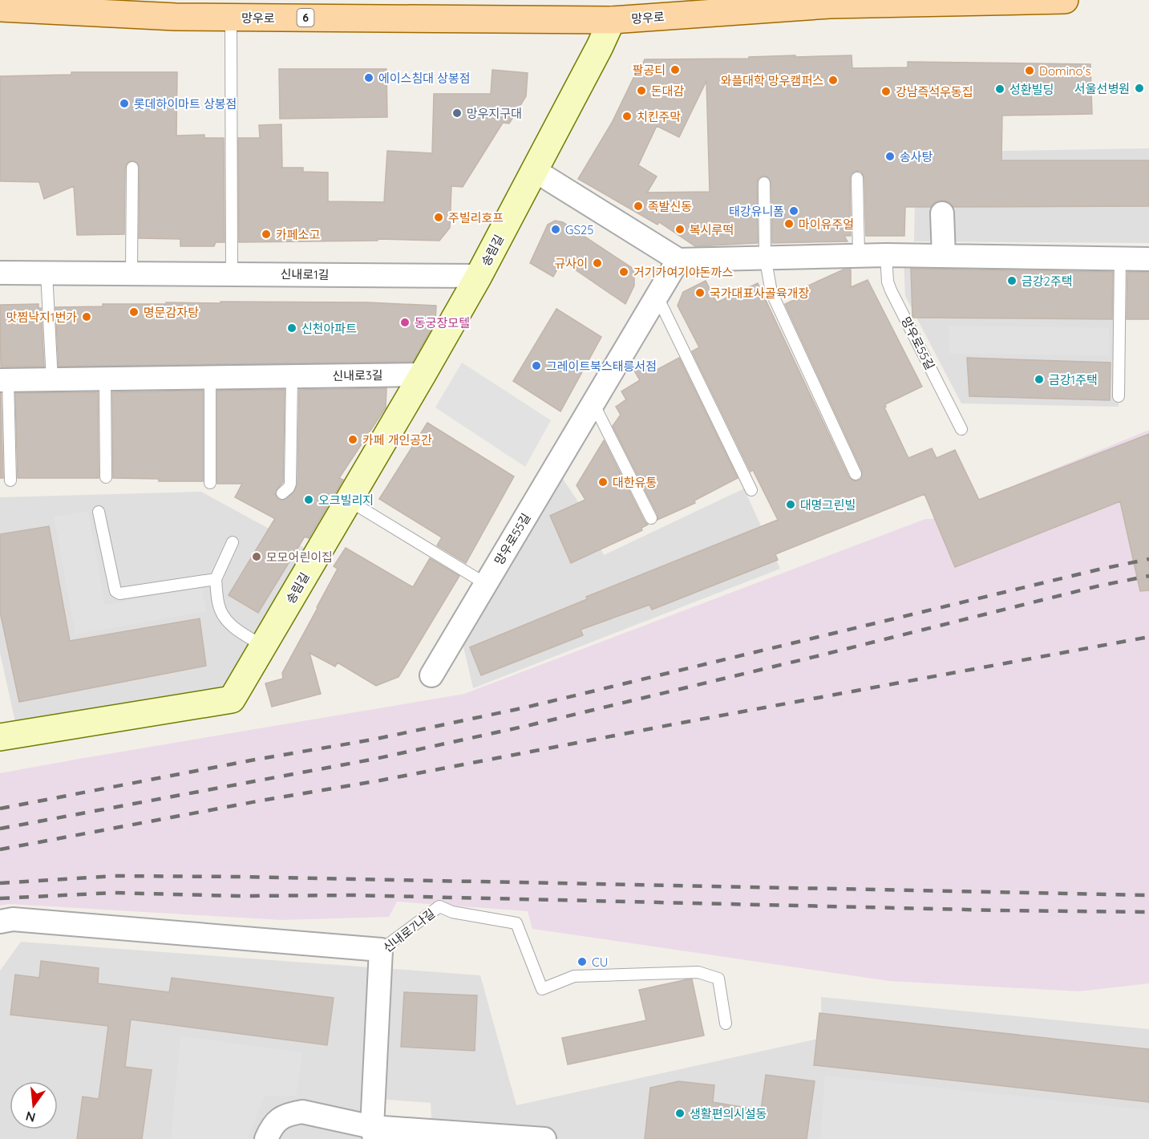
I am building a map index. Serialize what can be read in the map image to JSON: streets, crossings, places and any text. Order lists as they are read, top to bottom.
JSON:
{
  "streets": {
    "main road": ["망우로", "6"],
    "street": [
      "송림길",
      "신내로1길",
      "망우로55길",
      "신내로3길",
      "신내로7나길"
    ]
  },
  "crossings": [
    ["망우로", "송림길"],
    ["망우로", "신내로1길"],
    ["송림길", "신내로1길"],
    ["송림길", "신내로3길"]
  ],
  "places": [
    "팔공티",
    "Domino's",
    "에이스침대 상봉점",
    "와플대학 망우캠퍼스",
    "서울선병원",
    "성환빌딩",
    "돈대감",
    "강남즉석우동집",
    "롯데하이마트 상봉점",
    "망우지구대",
    "치킨주막",
    "송사탕",
    "족발신동",
    "태강유니폼",
    "주빌리호프",
    "마이유주얼",
    "GS25",
    "복시루떡",
    "카페소고",
    "규사이",
    "거기가여기야돈까스",
    "금강2주택",
    "국가대표사골육개장",
    "명문감자탕",
    "맛찜낙지1번가",
    "동궁장모텔",
    "신천아파트",
    "그레이트북스태릉서점",
    "금강1주택",
    "카페 개인공간",
    "대한유통",
    "오크빌리지",
    "대명그린빌",
    "모모어린이집",
    "CU",
    "생활편의시설동"
  ],
  "north": "bottom"
}
